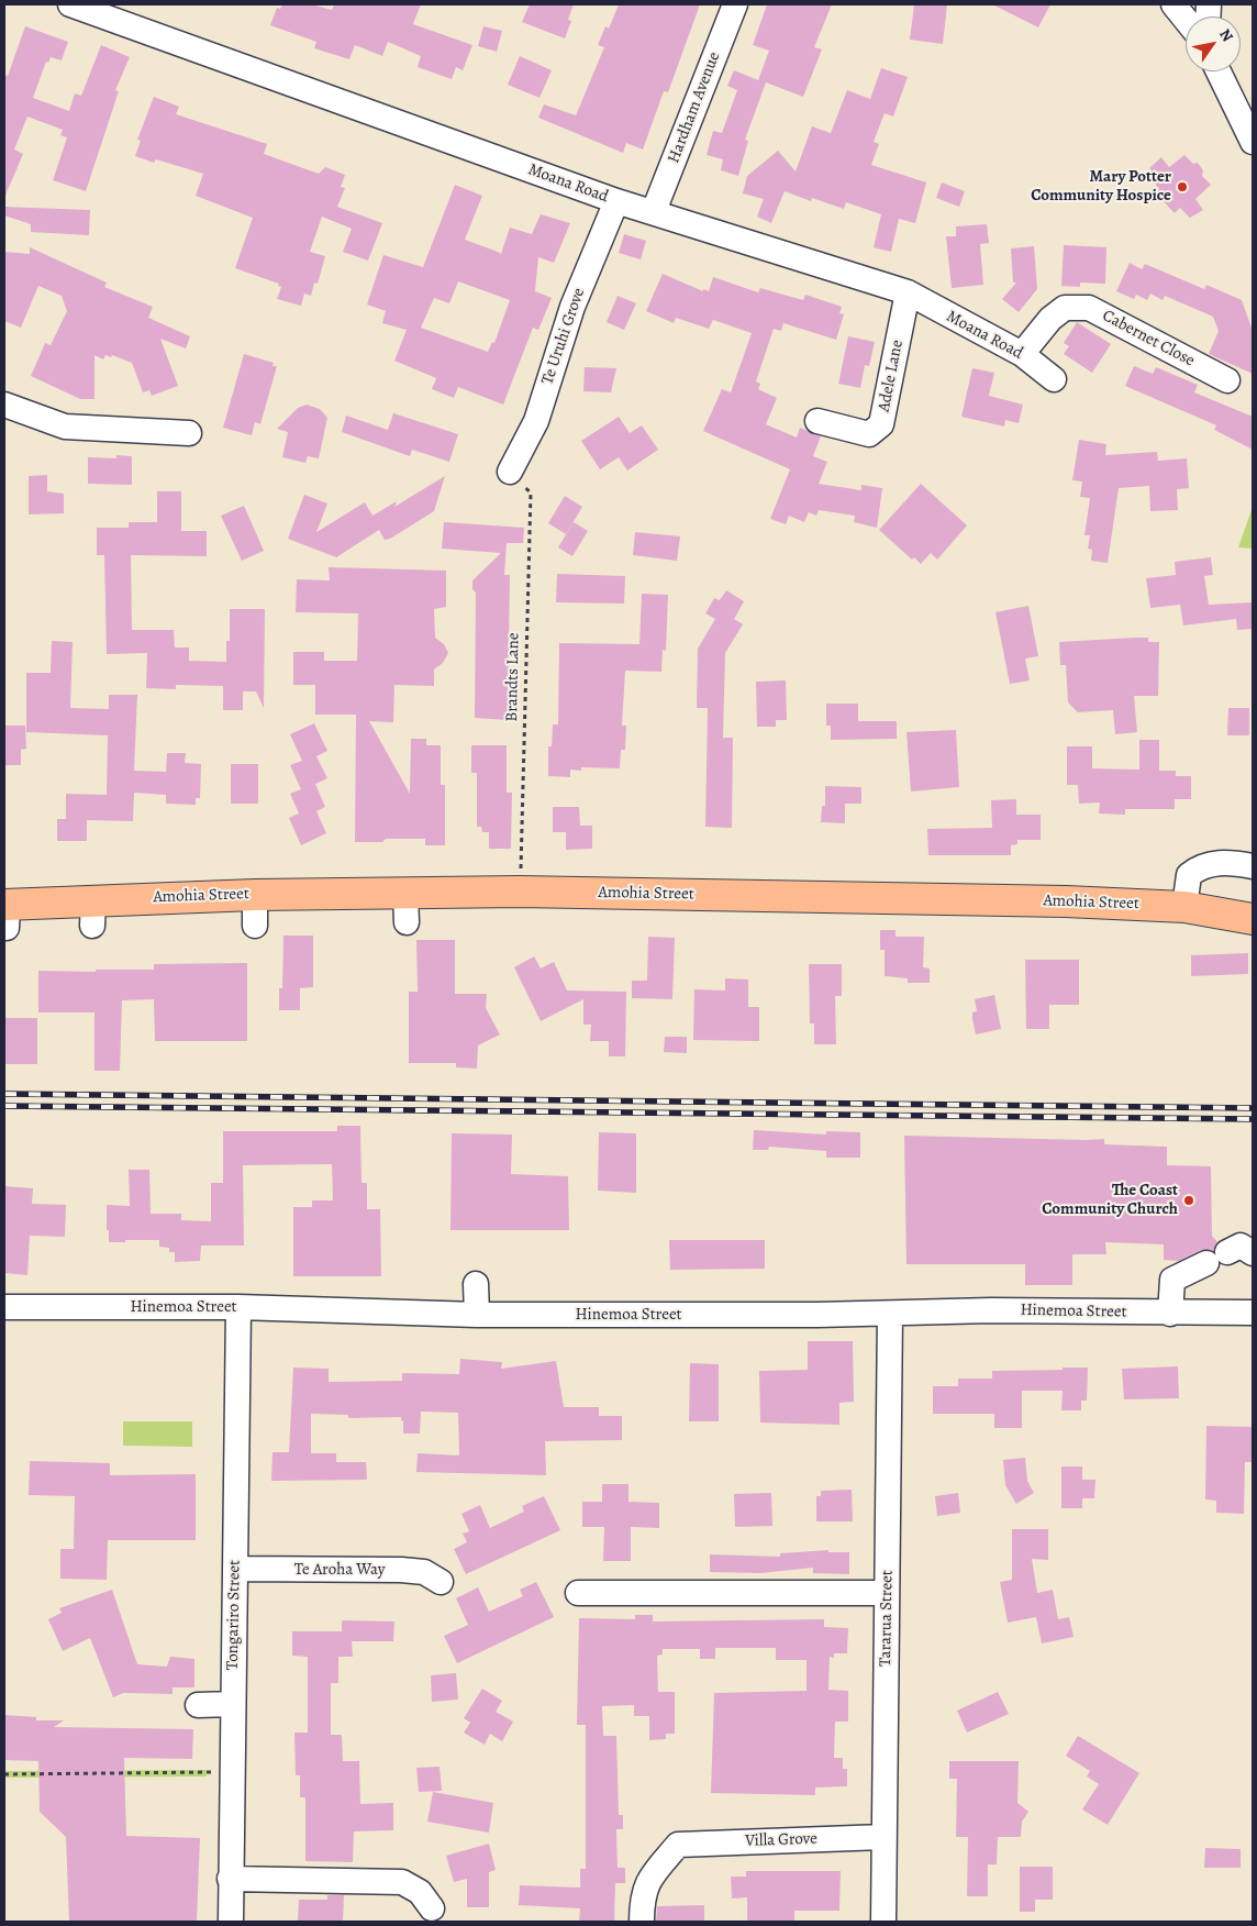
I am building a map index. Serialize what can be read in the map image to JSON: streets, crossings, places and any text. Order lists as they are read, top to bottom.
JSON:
{
  "streets": {
    "main road": ["Amohia Street"],
    "street": [
      "Hardham Avenue",
      "Moana Road",
      "Te Uruhi Grove",
      "Cabernet Close",
      "Adele Lane",
      "Hinemoa Street",
      "Te Aroha Way",
      "Tongariro Street",
      "Tararua Street",
      "Villa Grove"
    ],
    "path": ["Brandts Lane"]
  },
  "crossings": [
    ["Hardham Avenue", "Moana Road"],
    ["Moana Road", "Te Uruhi Grove"],
    ["Moana Road", "Cabernet Close"],
    ["Moana Road", "Adele Lane"],
    ["Te Uruhi Grove", "Brandts Lane"],
    ["Brandts Lane", "Amohia Street"],
    ["Hinemoa Street", "Tongariro Street"],
    ["Hinemoa Street", "Tararua Street"],
    ["Te Aroha Way", "Tongariro Street"],
    ["Tararua Street", "Villa Grove"]
  ],
  "places": ["Mary Potter Community Hospice", "The Coast Community Church"],
  "north": "top right"
}
